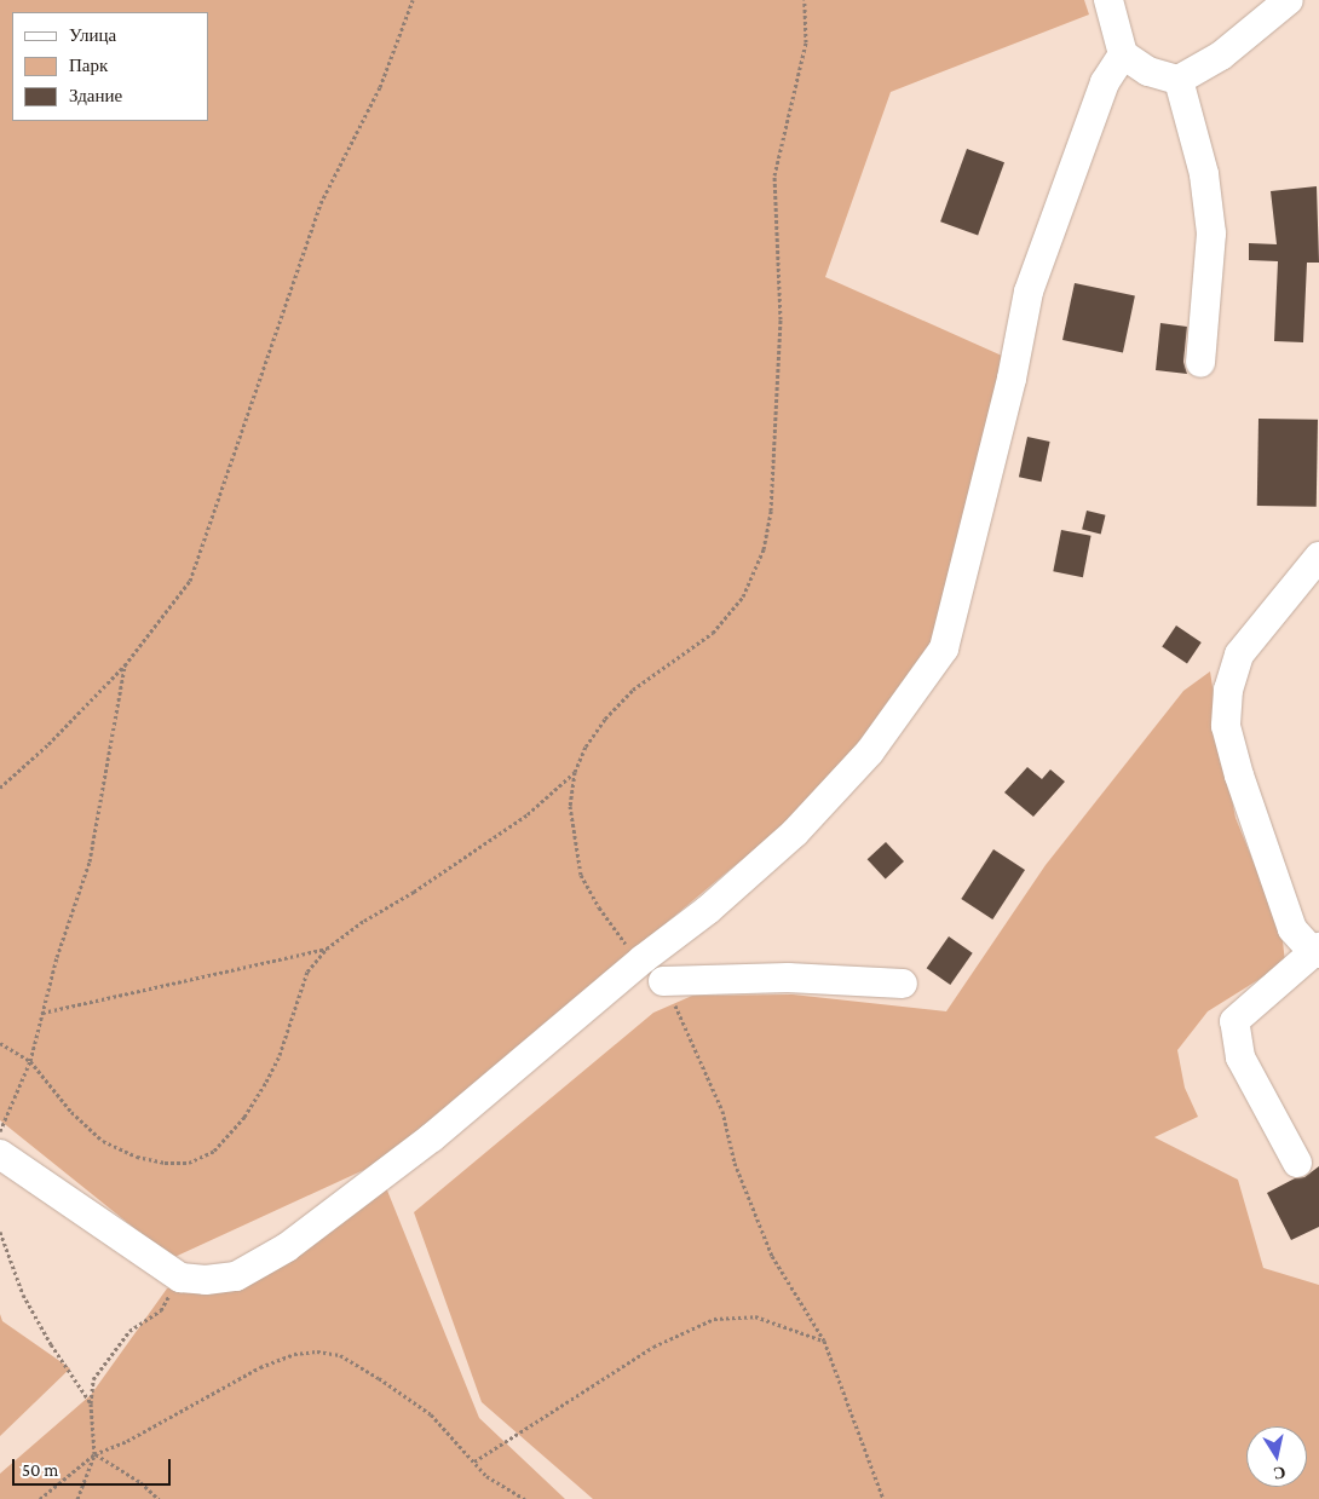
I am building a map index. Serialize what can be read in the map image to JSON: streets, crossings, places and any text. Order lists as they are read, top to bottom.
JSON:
{
  "legend": ["Улица", "Парк", "Здание"],
  "scale_bar": "50 m",
  "north": "bottom"
}
